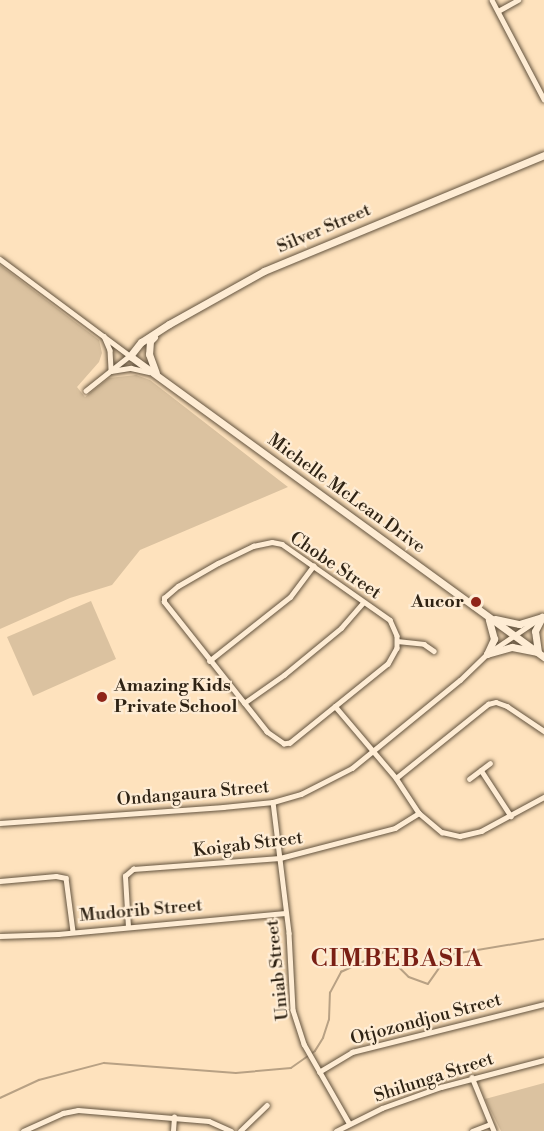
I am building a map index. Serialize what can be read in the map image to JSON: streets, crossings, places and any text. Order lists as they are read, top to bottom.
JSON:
{
  "streets": {
    "street": [
      "Silver Street",
      "Michelle McLean Drive",
      "Chobe Street",
      "Ondangaura Street",
      "Koigab Street",
      "Mudorib Street",
      "Uniab Street",
      "Otjozondjou Street",
      "Shilunga Street"
    ]
  },
  "crossings": [
    ["Silver Street", "Michelle McLean Drive"],
    ["Michelle McLean Drive", "Ondangaura Street"],
    ["Ondangaura Street", "Uniab Street"],
    ["Koigab Street", "Mudorib Street"],
    ["Koigab Street", "Uniab Street"],
    ["Mudorib Street", "Uniab Street"],
    ["Uniab Street", "Otjozondjou Street"],
    ["Uniab Street", "Shilunga Street"]
  ],
  "districts": ["CIMBEBASIA"],
  "places": ["Aucor", "Amazing Kids Private School"]
}
